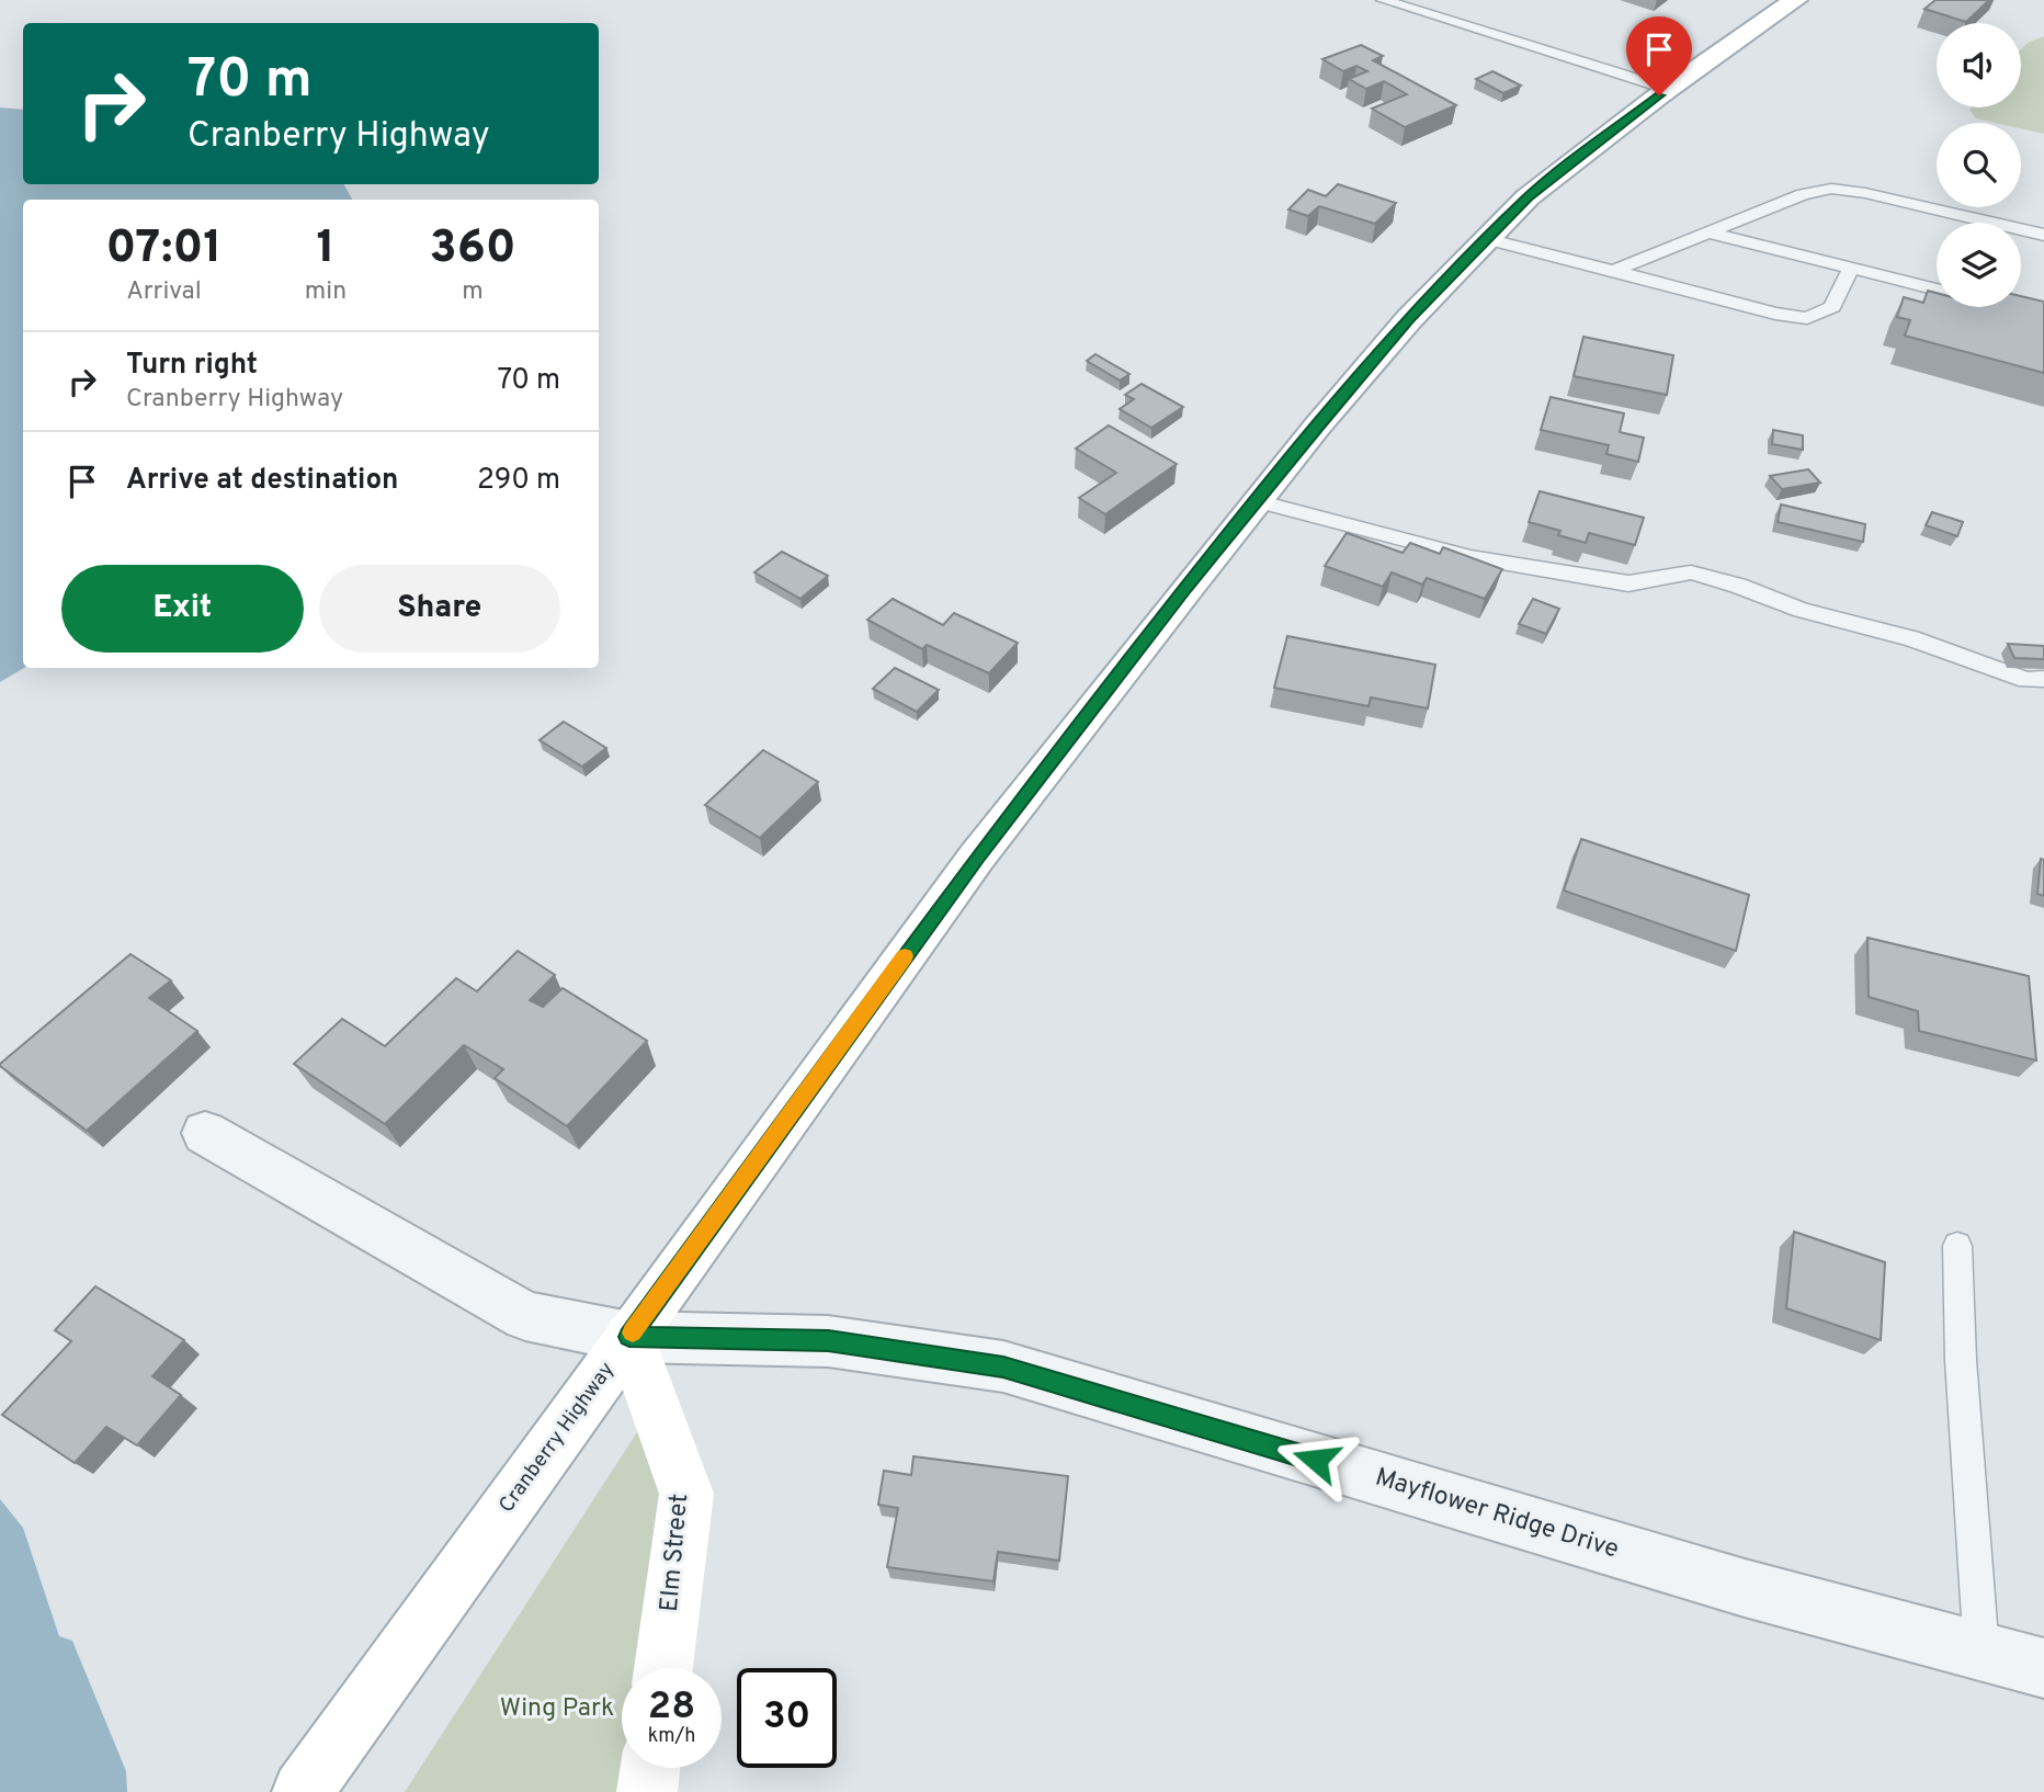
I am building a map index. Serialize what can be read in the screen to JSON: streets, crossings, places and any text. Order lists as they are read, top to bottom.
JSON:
{
  "streets": {
    "main road": ["Cranberry Highway", "Elm Street"],
    "street": ["Mayflower Ridge Drive"]
  },
  "crossings": [
    ["Cranberry Highway", "Mayflower Ridge Drive"],
    ["Cranberry Highway", "Elm Street"],
    ["Mayflower Ridge Drive", "Elm Street"]
  ],
  "parks": ["Wing Park"],
  "page": {
    "turn": ["70 m", "Cranberry Highway"],
    "eta": [
      "07:01",
      "Arrival",
      "1",
      "min",
      "360",
      "m"
    ],
    "list": [
      {
        "name": "Turn right",
        "note": "Cranberry Highway",
        "value": "70 m"
      },
      {
        "name": "Arrive at destination",
        "value": "290 m"
      }
    ],
    "buttons": ["Exit", "Share"],
    "speed": "28 km/h",
    "limit": "30"
  }
}
